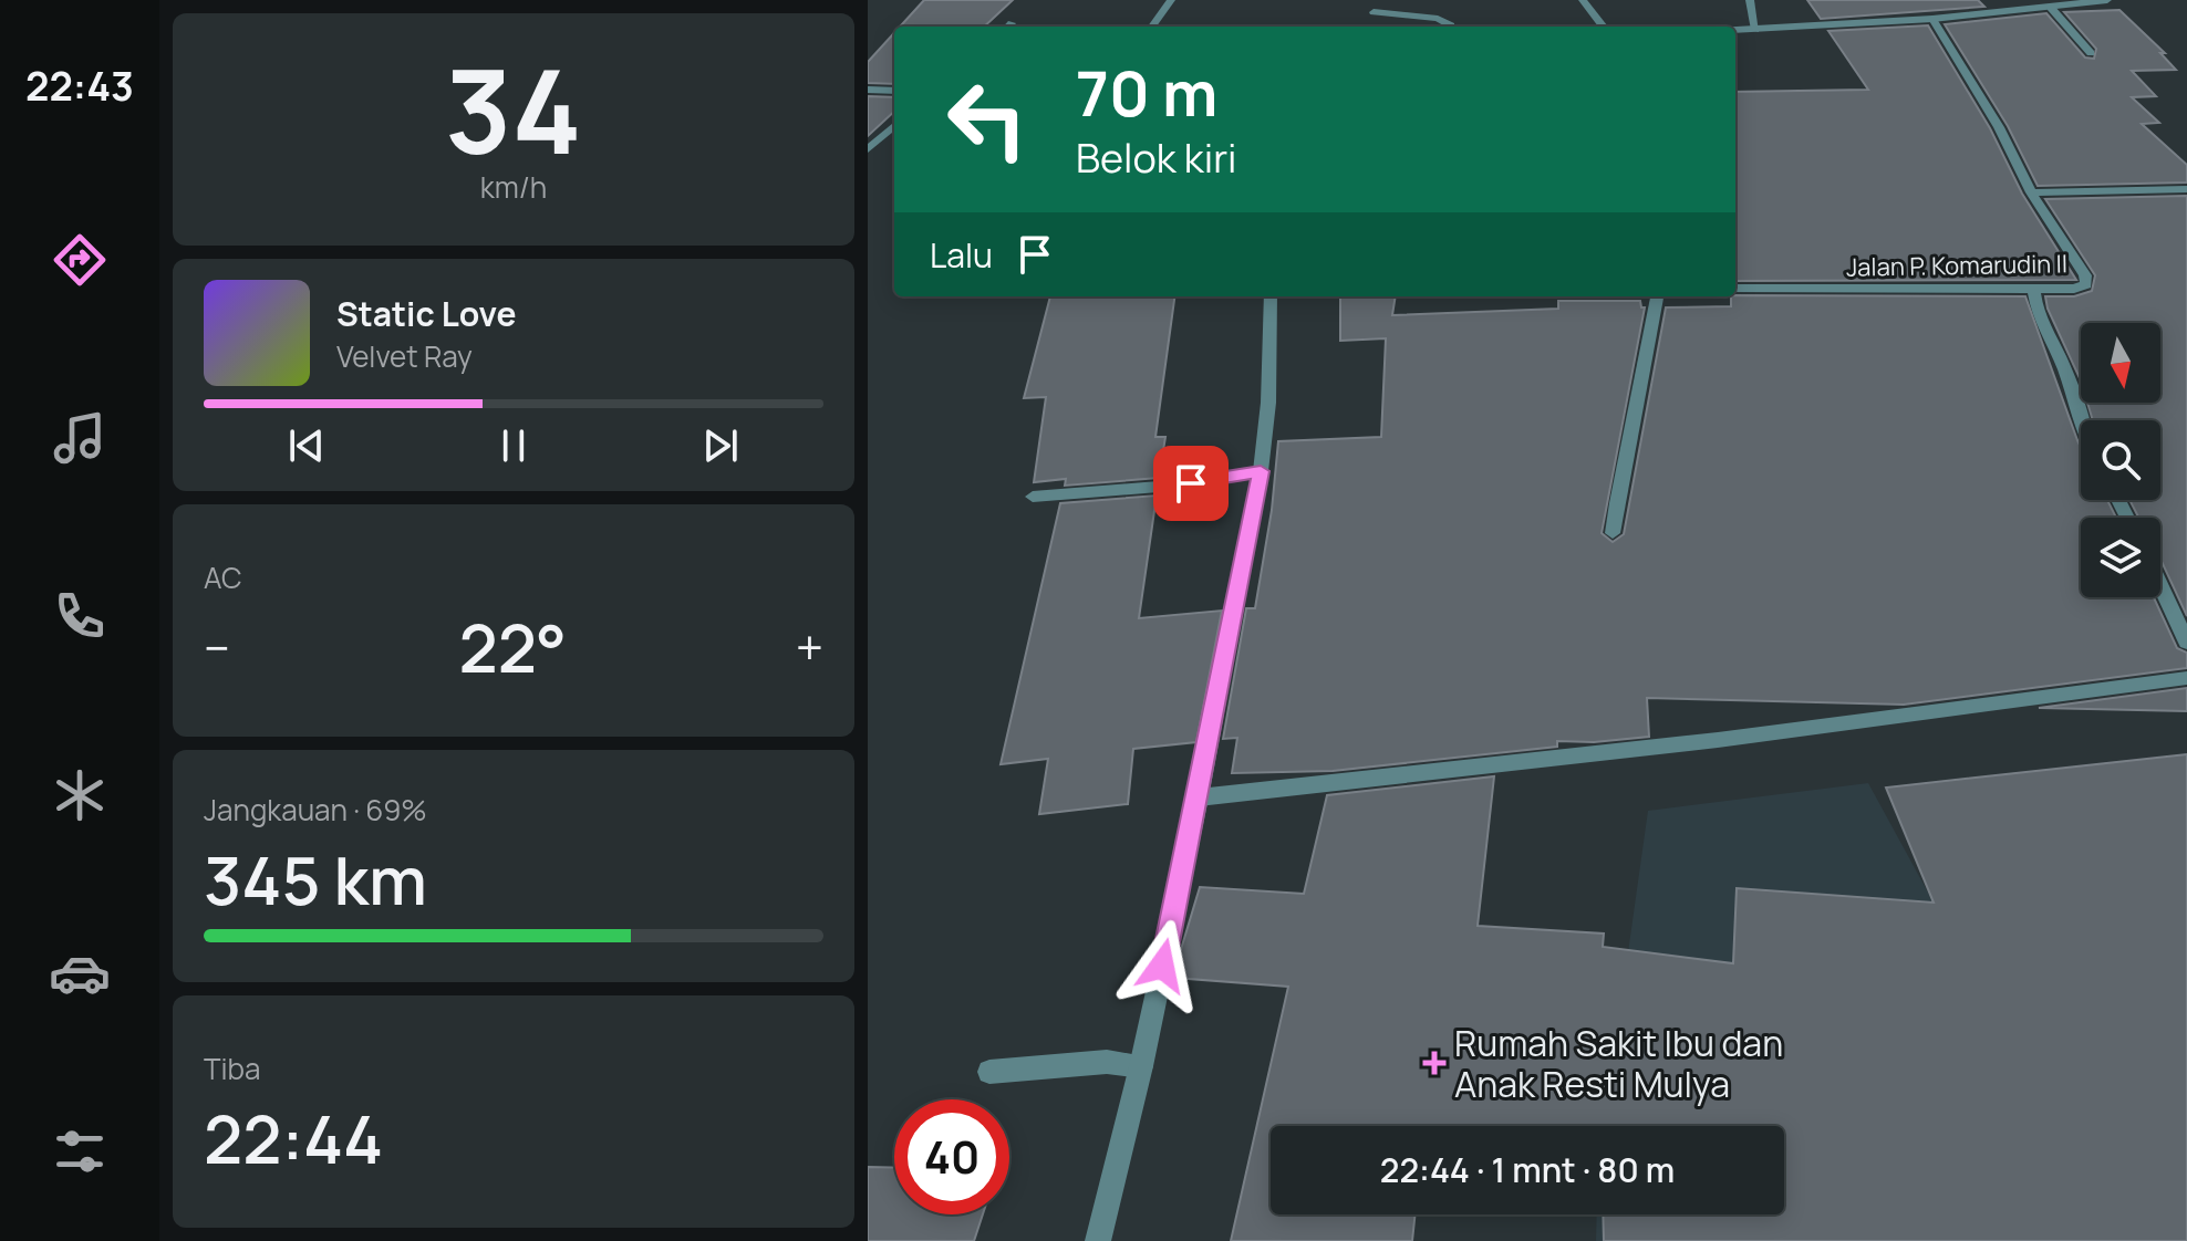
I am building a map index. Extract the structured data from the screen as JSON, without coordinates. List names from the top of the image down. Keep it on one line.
{"streets":{"street":["Jalan P. Komarudin II"]},"places":{"health":["Rumah Sakit Ibu dan Anak Resti Mulya"]},"north":"bottom","page":{"tabs":"22:43","tile":[["34","km/h"],"AC",["Jangkauan · 69%","345 km"],["Tiba","22:44"]],"turn":["70 m","Belok kiri"],"then":"Lalu","song":["Static Love","Velvet Ray"],"heat":["−","22°","+"],"limit":"40","trip":"22:44 · 1 mnt · 80 m"}}
